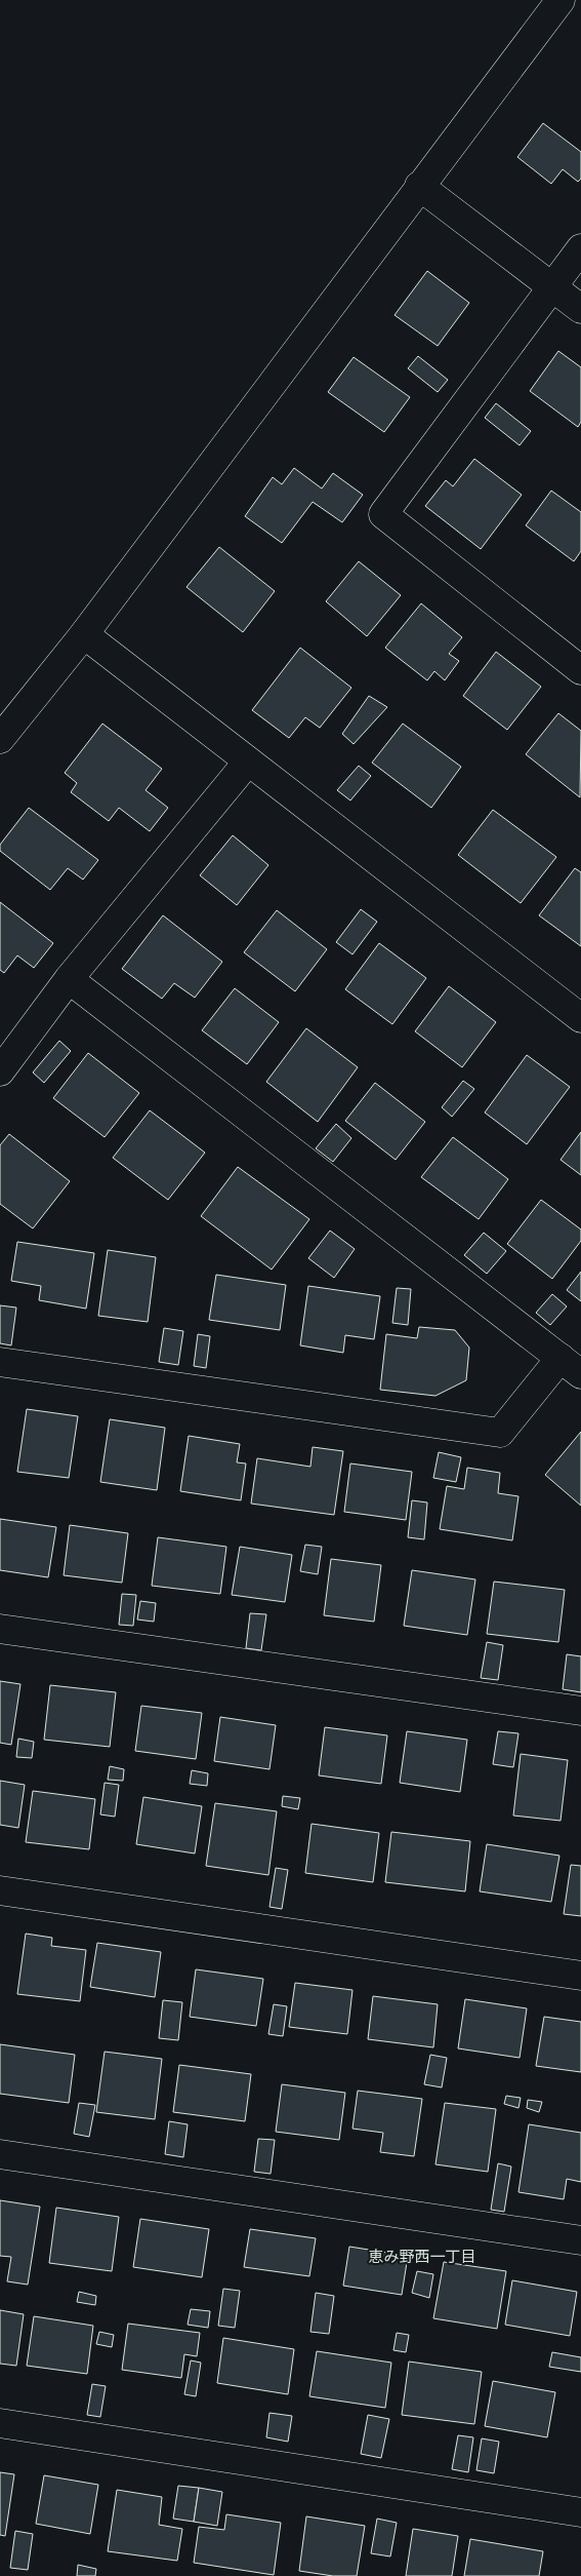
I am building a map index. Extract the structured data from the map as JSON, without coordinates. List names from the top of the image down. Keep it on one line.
{"districts":["恵み野西一丁目"]}
